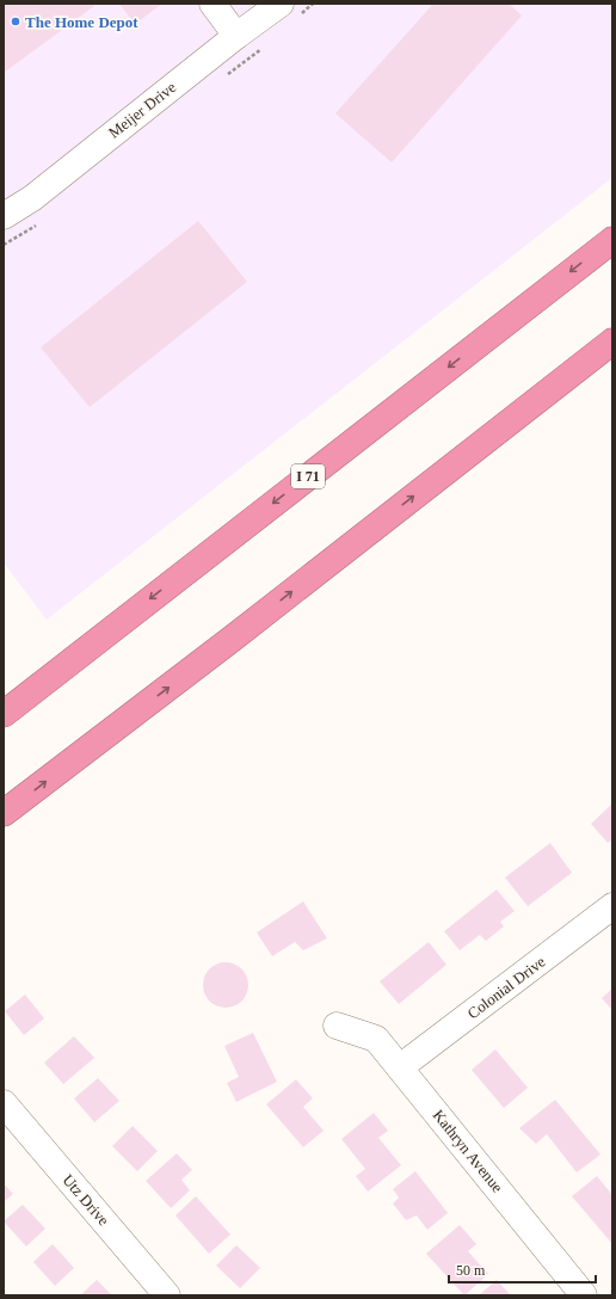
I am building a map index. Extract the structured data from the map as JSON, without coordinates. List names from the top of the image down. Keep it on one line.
{"streets":{"highway":["I 71"],"street":["Meijer Drive","Colonial Drive","Kathryn Avenue","Utz Drive"]},"crossings":[["Colonial Drive","Kathryn Avenue"]],"places":["The Home Depot"],"scale_bar":"50 m"}
